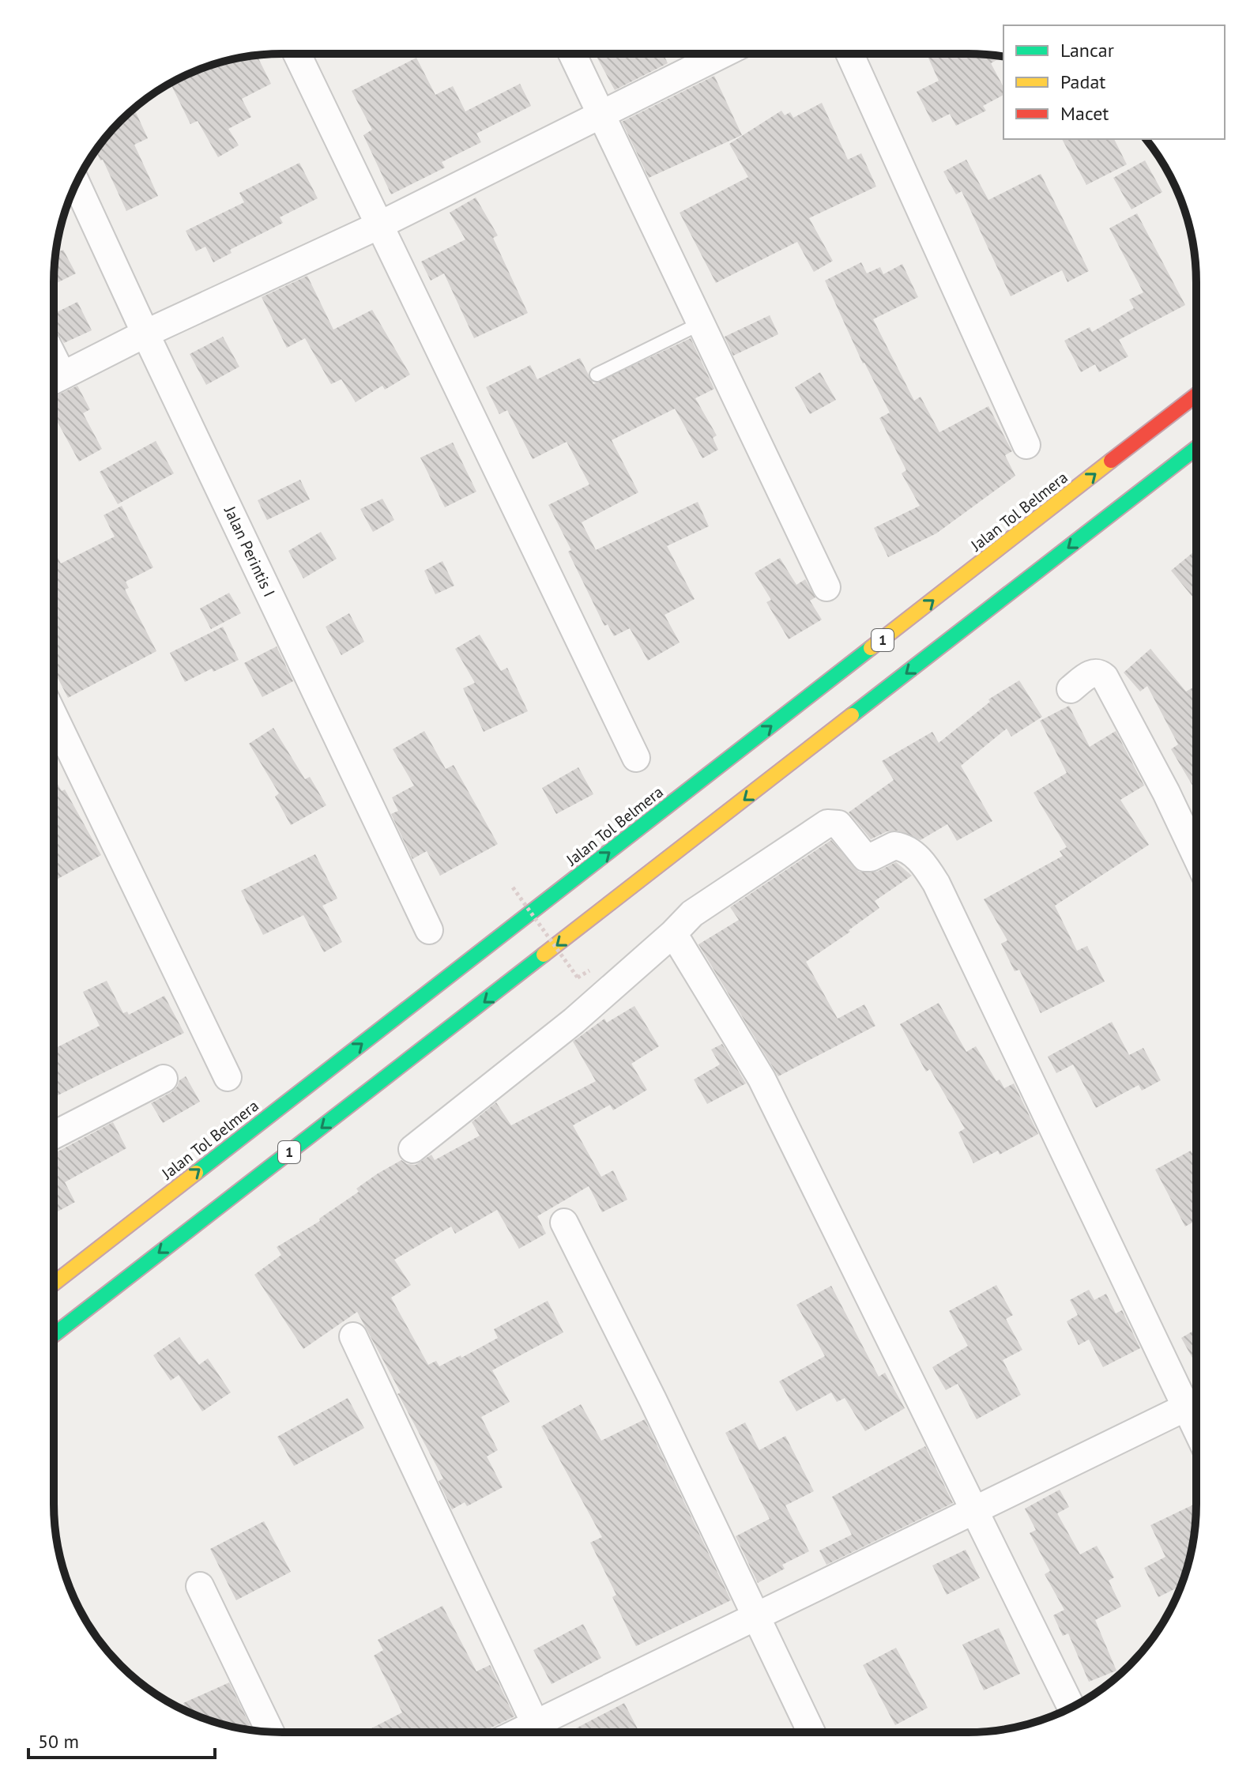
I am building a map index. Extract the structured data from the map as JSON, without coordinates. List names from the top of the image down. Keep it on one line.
{"streets":{"highway":["Jalan Tol Belmera","1"],"street":["Jalan Perintis I"]},"legend":["Lancar","Padat","Macet"],"scale_bar":"50 m"}
